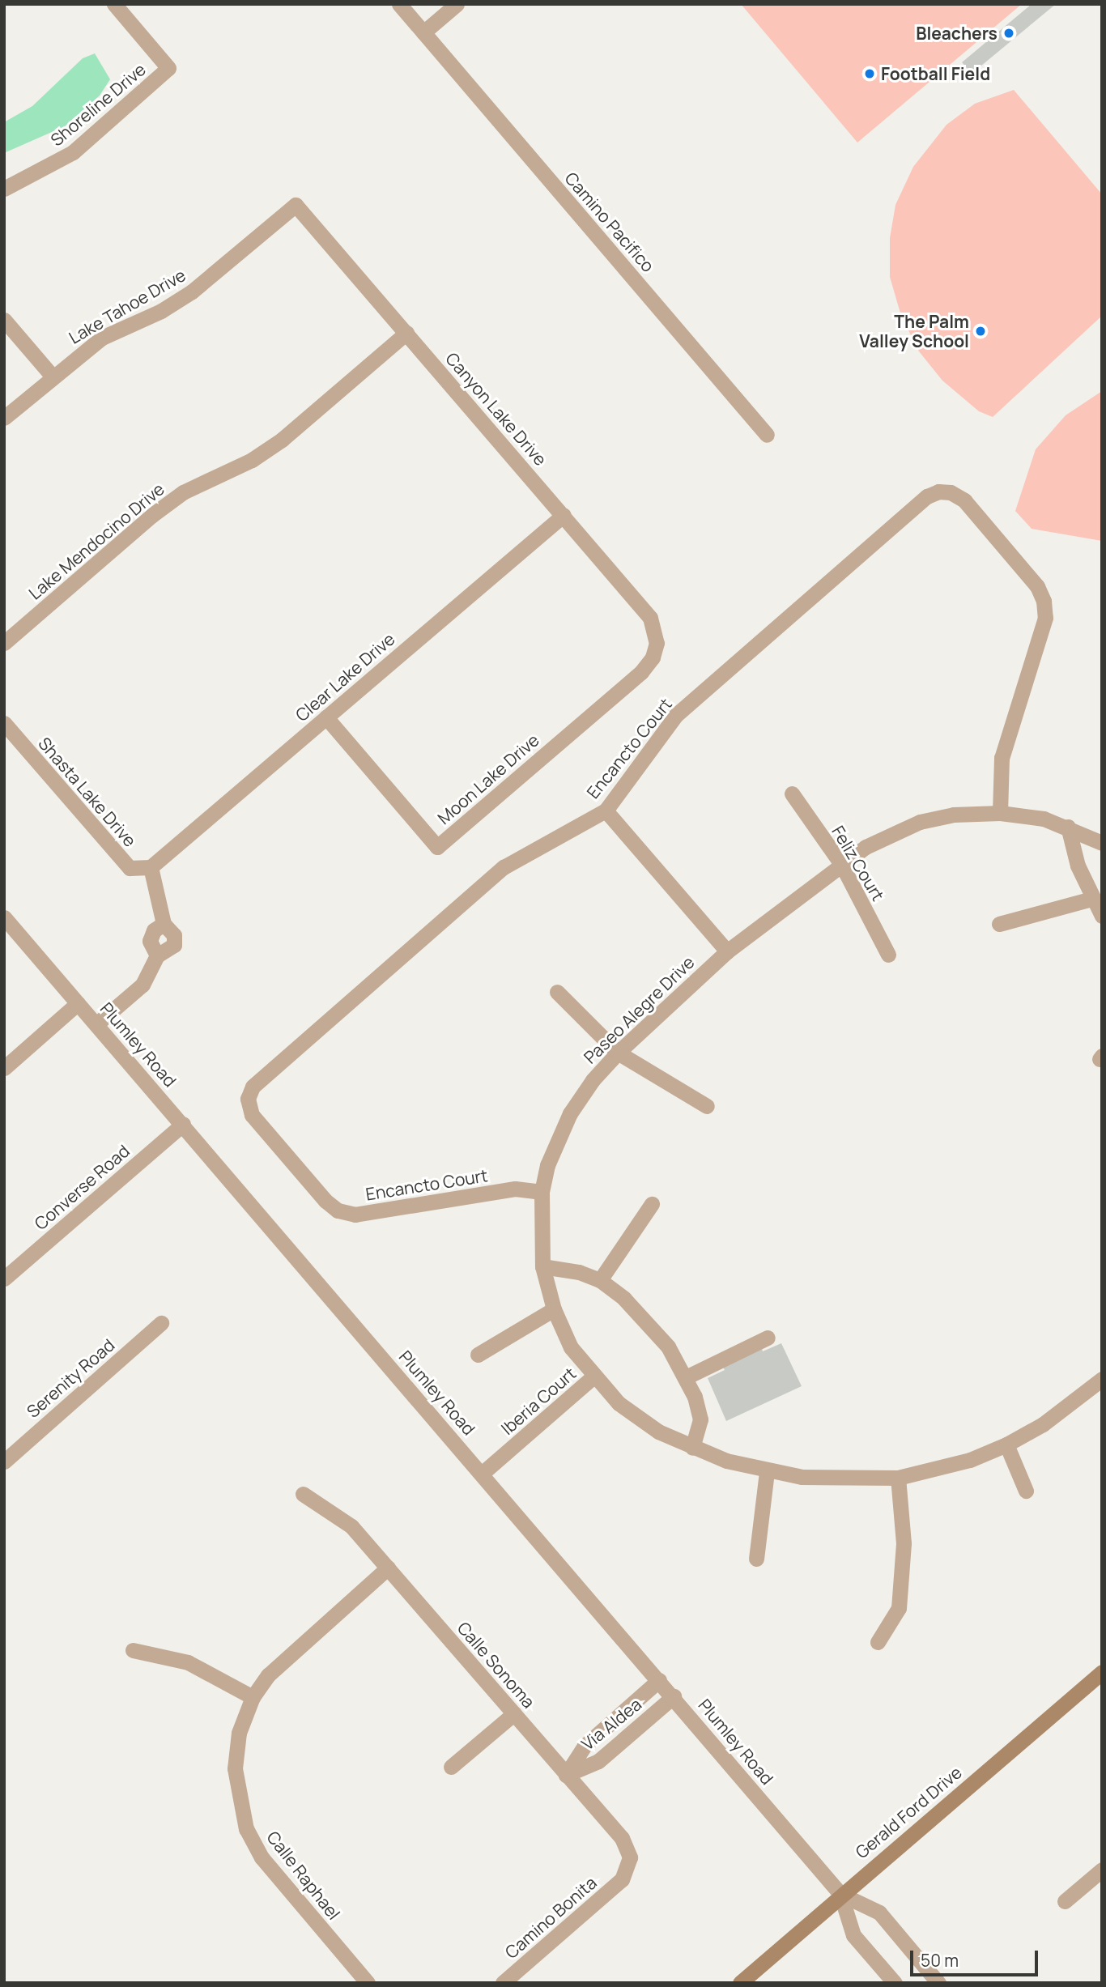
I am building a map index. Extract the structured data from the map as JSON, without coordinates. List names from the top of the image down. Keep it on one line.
{"streets":{"main road":["Gerald Ford Drive"],"street":["Shoreline Drive","Camino Pacifico","Lake Tahoe Drive","Canyon Lake Drive","Lake Mendocino Drive","Clear Lake Drive","Encancto Court","Moon Lake Drive","Shasta Lake Drive","Feliz Court","Paseo Alegre Drive","Plumley Road","Converse Road","Serenity Road","Iberia Court","Calle Sonoma","Via Aldea","Calle Raphael","Camino Bonita"]},"crossings":[["Lake Tahoe Drive","Canyon Lake Drive"],["Canyon Lake Drive","Lake Mendocino Drive"],["Canyon Lake Drive","Clear Lake Drive"],["Canyon Lake Drive","Moon Lake Drive"],["Clear Lake Drive","Moon Lake Drive"],["Clear Lake Drive","Shasta Lake Drive"],["Encancto Court","Paseo Alegre Drive"],["Feliz Court","Paseo Alegre Drive"],["Paseo Alegre Drive","Iberia Court"],["Plumley Road","Converse Road"],["Plumley Road","Iberia Court"],["Plumley Road","Via Aldea"],["Plumley Road","Gerald Ford Drive"],["Calle Sonoma","Via Aldea"],["Calle Sonoma","Calle Raphael"],["Calle Sonoma","Camino Bonita"]],"places":["Bleachers","Football Field","The Palm Valley School"],"scale_bar":"50 m"}
